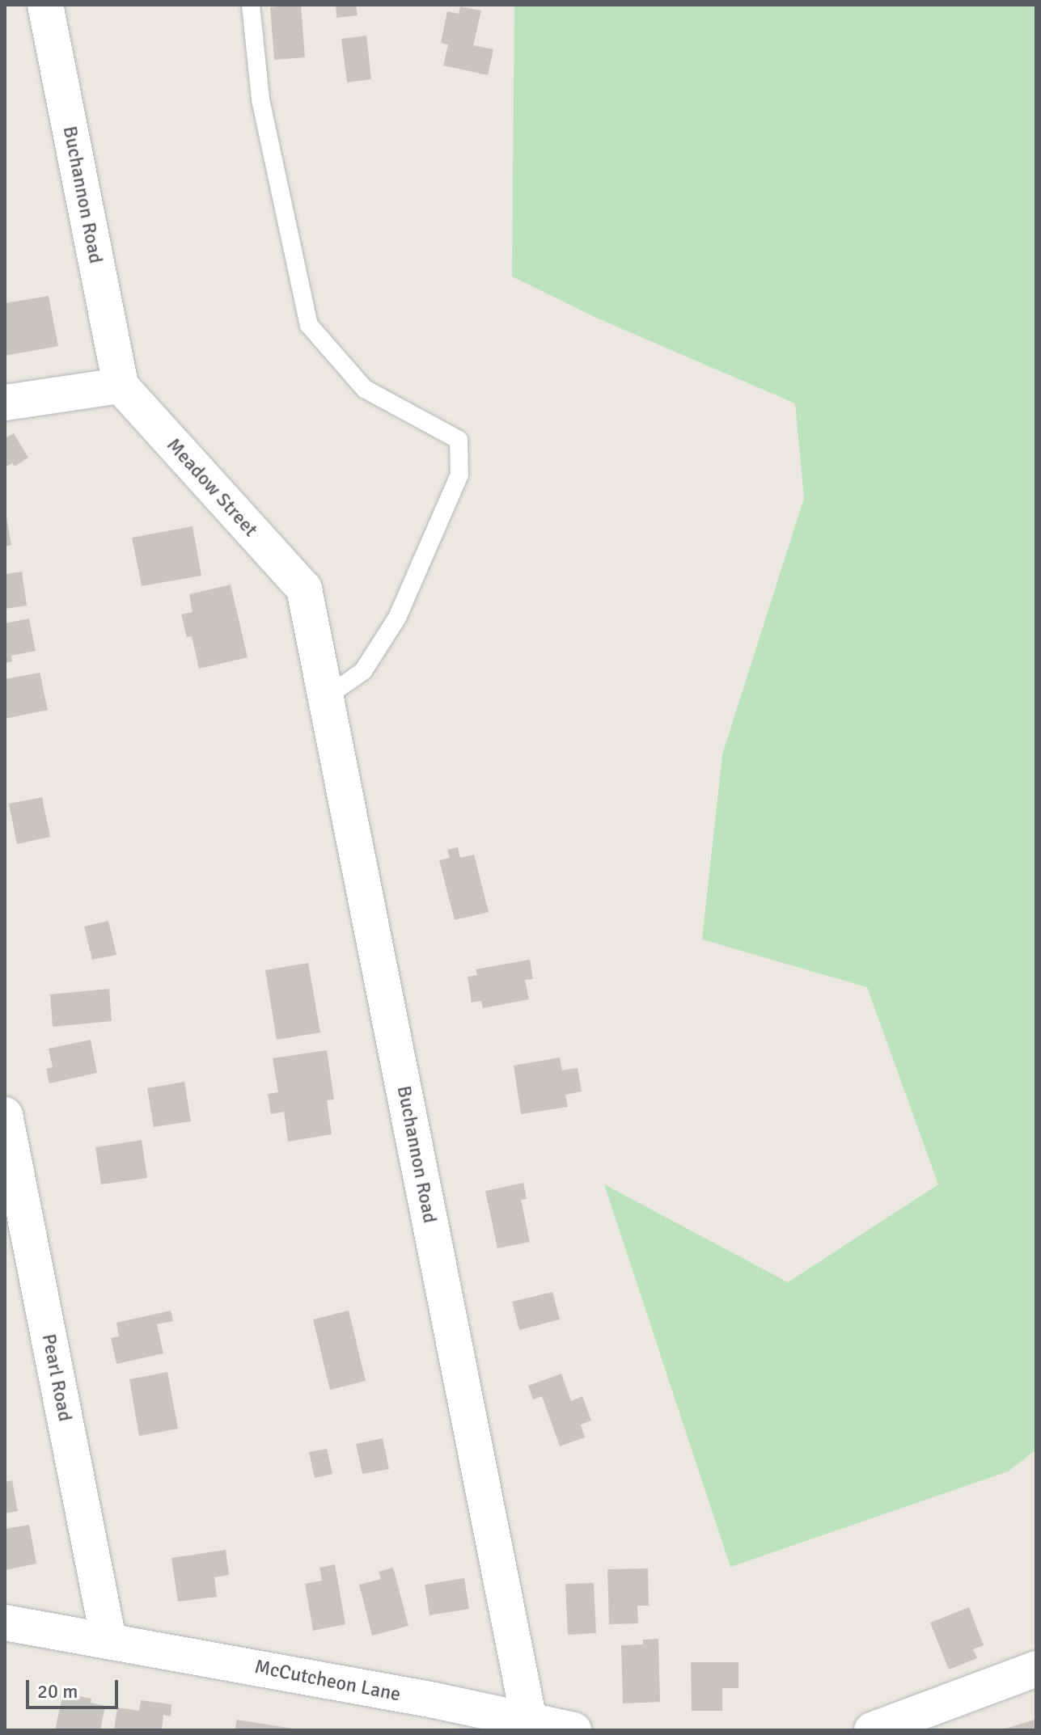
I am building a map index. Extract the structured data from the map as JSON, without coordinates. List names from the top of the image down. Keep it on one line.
{"streets":{"street":["Buchannon Road","Meadow Street","Pearl Road","McCutcheon Lane"]},"crossings":[["Buchannon Road","Meadow Street"],["Buchannon Road","McCutcheon Lane"],["Pearl Road","McCutcheon Lane"]],"scale_bar":"20 m"}
